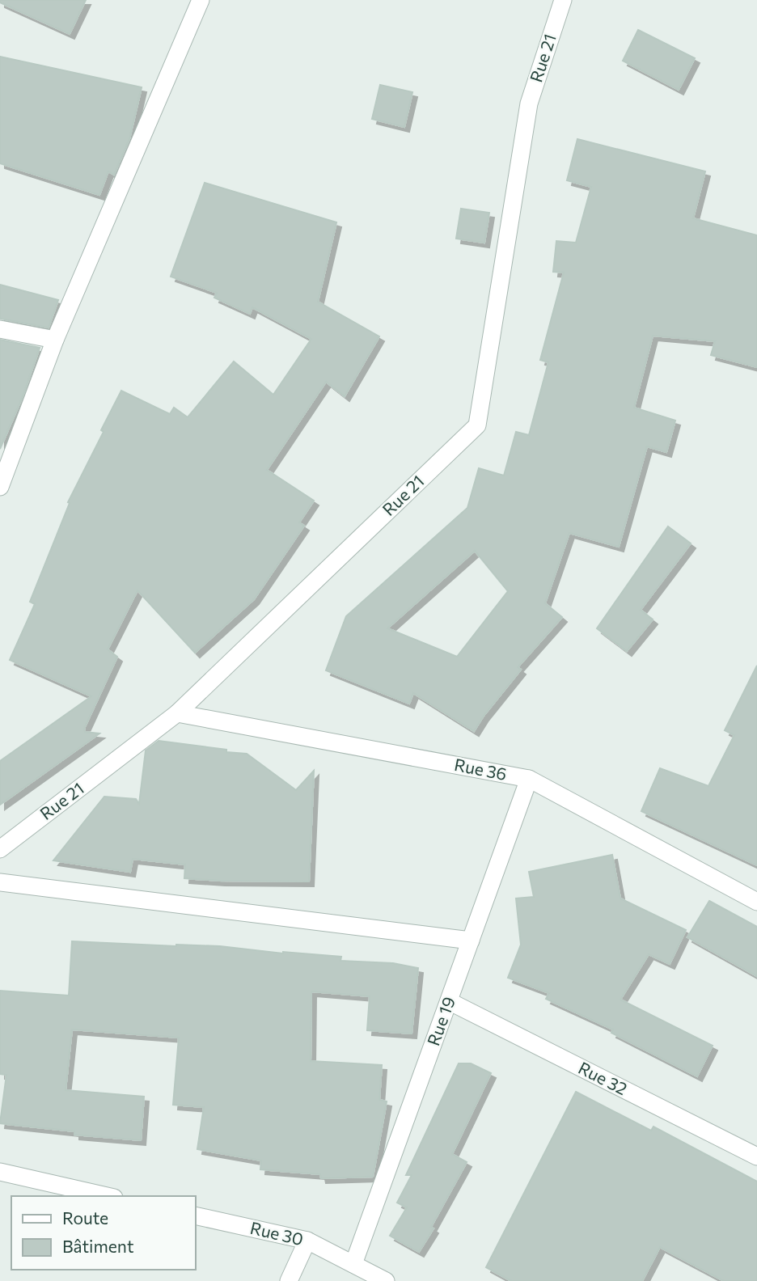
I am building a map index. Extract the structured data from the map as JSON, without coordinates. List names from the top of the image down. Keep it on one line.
{"streets":{"street":["Rue 21","Rue 36","Rue 19","Rue 32","Rue 30"]},"crossings":[["Rue 21","Rue 36"],["Rue 36","Rue 19"],["Rue 19","Rue 32"],["Rue 19","Rue 30"]],"legend":["Route","Bâtiment"]}
